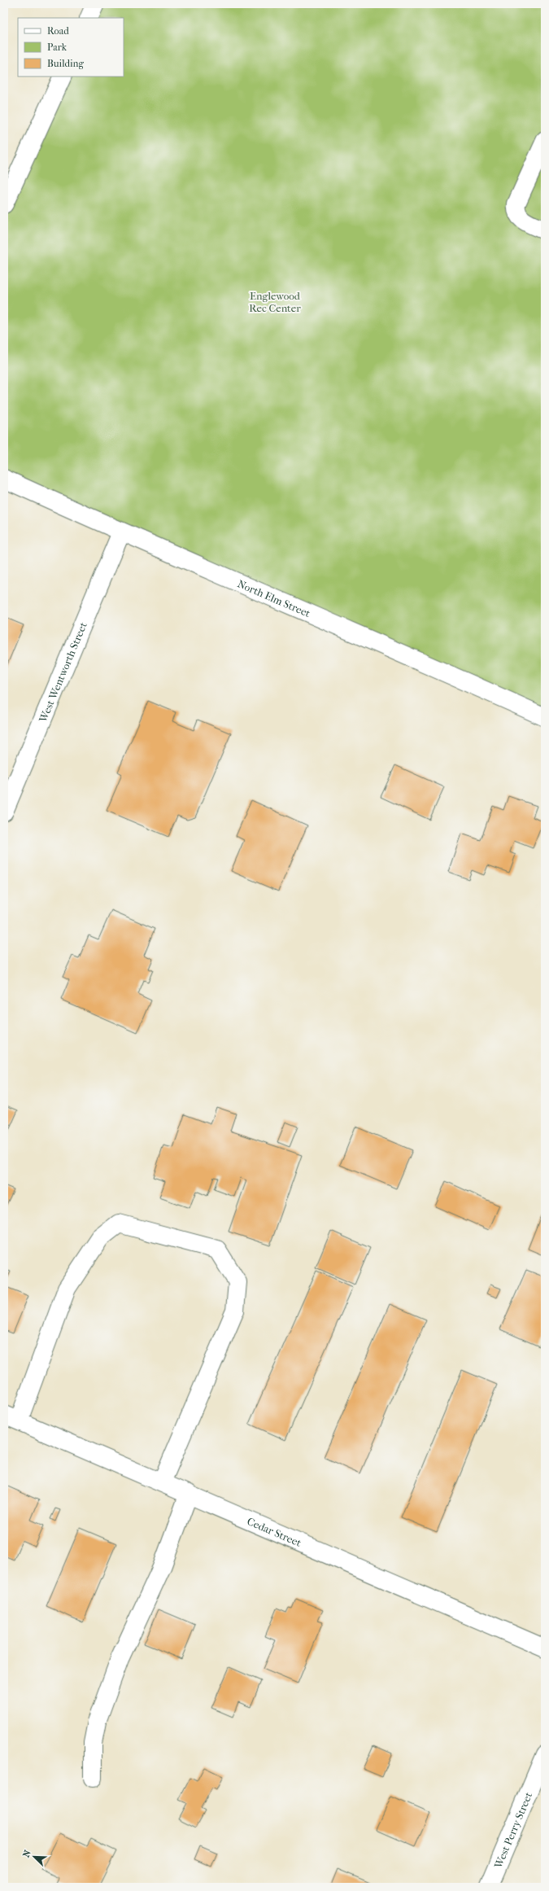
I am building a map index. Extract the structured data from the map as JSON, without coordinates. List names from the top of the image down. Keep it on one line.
{"streets":{"street":["North Elm Street","West Wentworth Street","Cedar Street","West Perry Street"]},"crossings":[["North Elm Street","West Wentworth Street"]],"parks":["Englewood Rec Center"],"legend":["Road","Park","Building"],"north":"top left"}
